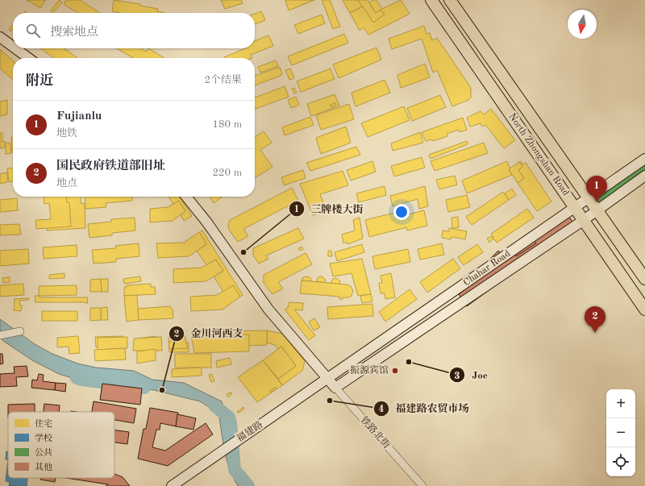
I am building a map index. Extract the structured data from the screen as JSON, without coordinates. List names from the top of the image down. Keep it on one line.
{"streets":{"main road":["North Zhongshan Road","Chahar Road","福建路","铁路北街"]},"crossings":[["North Zhongshan Road","Chahar Road"],["Chahar Road","福建路"],["Chahar Road","铁路北街"],["福建路","铁路北街"]],"places":["三牌楼大街","Joe","振源宾馆","金川河西支","福建路农贸市场"],"legend":["住宅","学校","公共","其他"],"north":"bottom","page":{"search":"搜索地点","heading":["附近","2个结果"],"list":[{"mark":"1","name":"Fujianlu","note":"地铁","value":"180 m"},{"mark":"2","name":"国民政府铁道部旧址","note":"地点","value":"220 m"}],"pins":["1","2"],"map_buttons":["+","−"]}}
